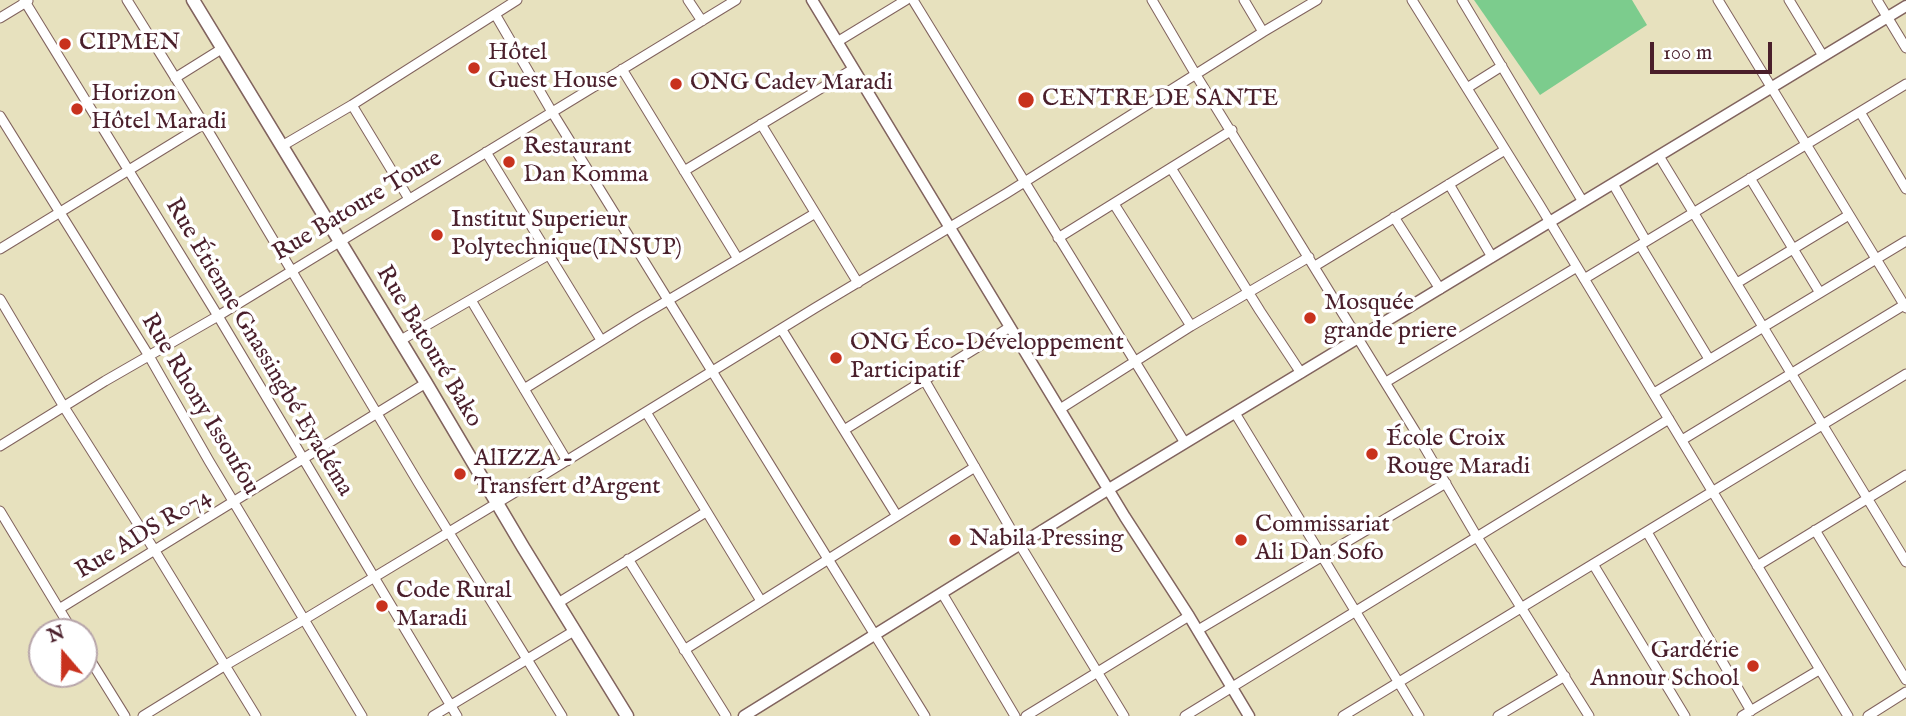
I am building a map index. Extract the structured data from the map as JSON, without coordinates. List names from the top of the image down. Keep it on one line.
{"streets":{"main road":["Rue Batouré Bako"],"street":["Rue Batoure Toure","Rue Étienne Gnassingbé Eyadéma","Rue Rhony Issoufou","Rue ADS R074"]},"crossings":[["Rue Batoure Toure","Rue Batouré Bako"],["Rue Batoure Toure","Rue Étienne Gnassingbé Eyadéma"],["Rue Batoure Toure","Rue Rhony Issoufou"],["Rue Batouré Bako","Rue ADS R074"],["Rue Étienne Gnassingbé Eyadéma","Rue ADS R074"],["Rue Rhony Issoufou","Rue ADS R074"]],"places":["CIPMEN","Hôtel Guest House","ONG Cadev Maradi","CENTRE DE SANTE","Horizon Hôtel Maradi","Restaurant Dan Komma","Institut Superieur Polytechnique(INSUP)","Mosquée grande priere","ONG Éco-Développement Participatif","École Croix Rouge Maradi","AlIZZA - Transfert d'Argent","Nabila Pressing","Commissariat Ali Dan Sofo","Code Rural Maradi","Gardérie Annour School"],"scale_bar":"100 m","north":"top"}
